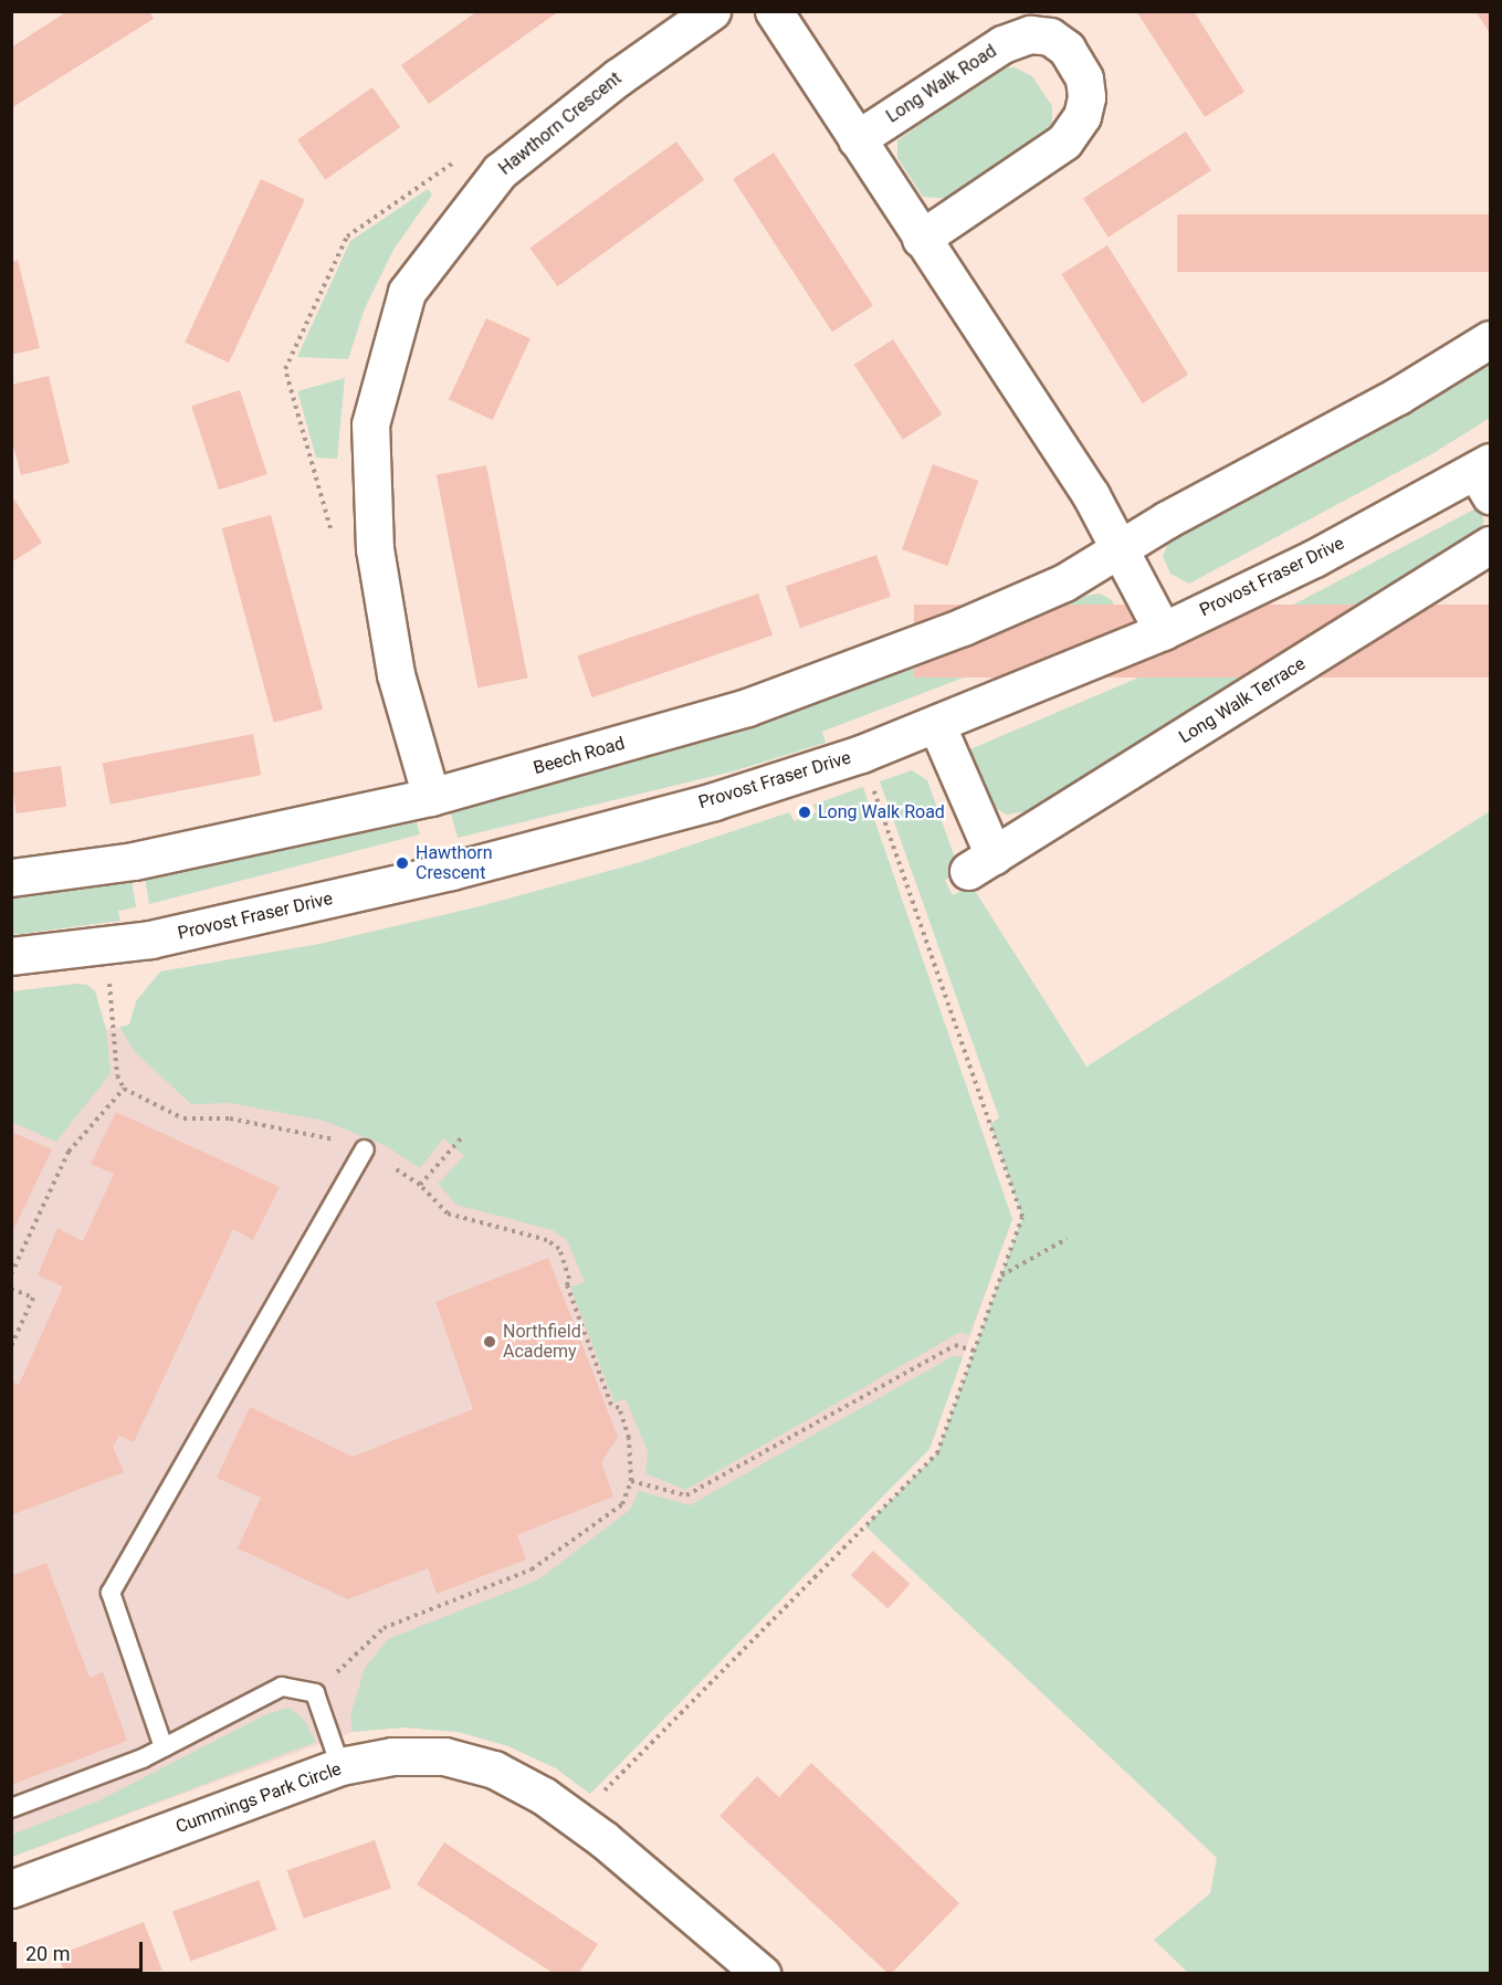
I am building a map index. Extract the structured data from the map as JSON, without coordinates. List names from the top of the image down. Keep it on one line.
{"streets":{"street":["Long Walk Road","Hawthorn Crescent","Provost Fraser Drive","Long Walk Terrace","Beech Road","Cummings Park Circle"]},"crossings":[["Hawthorn Crescent","Beech Road"],["Provost Fraser Drive","Long Walk Terrace"]],"places":["Long Walk Road","Hawthorn Crescent","Northfield Academy"],"scale_bar":"20 m"}
